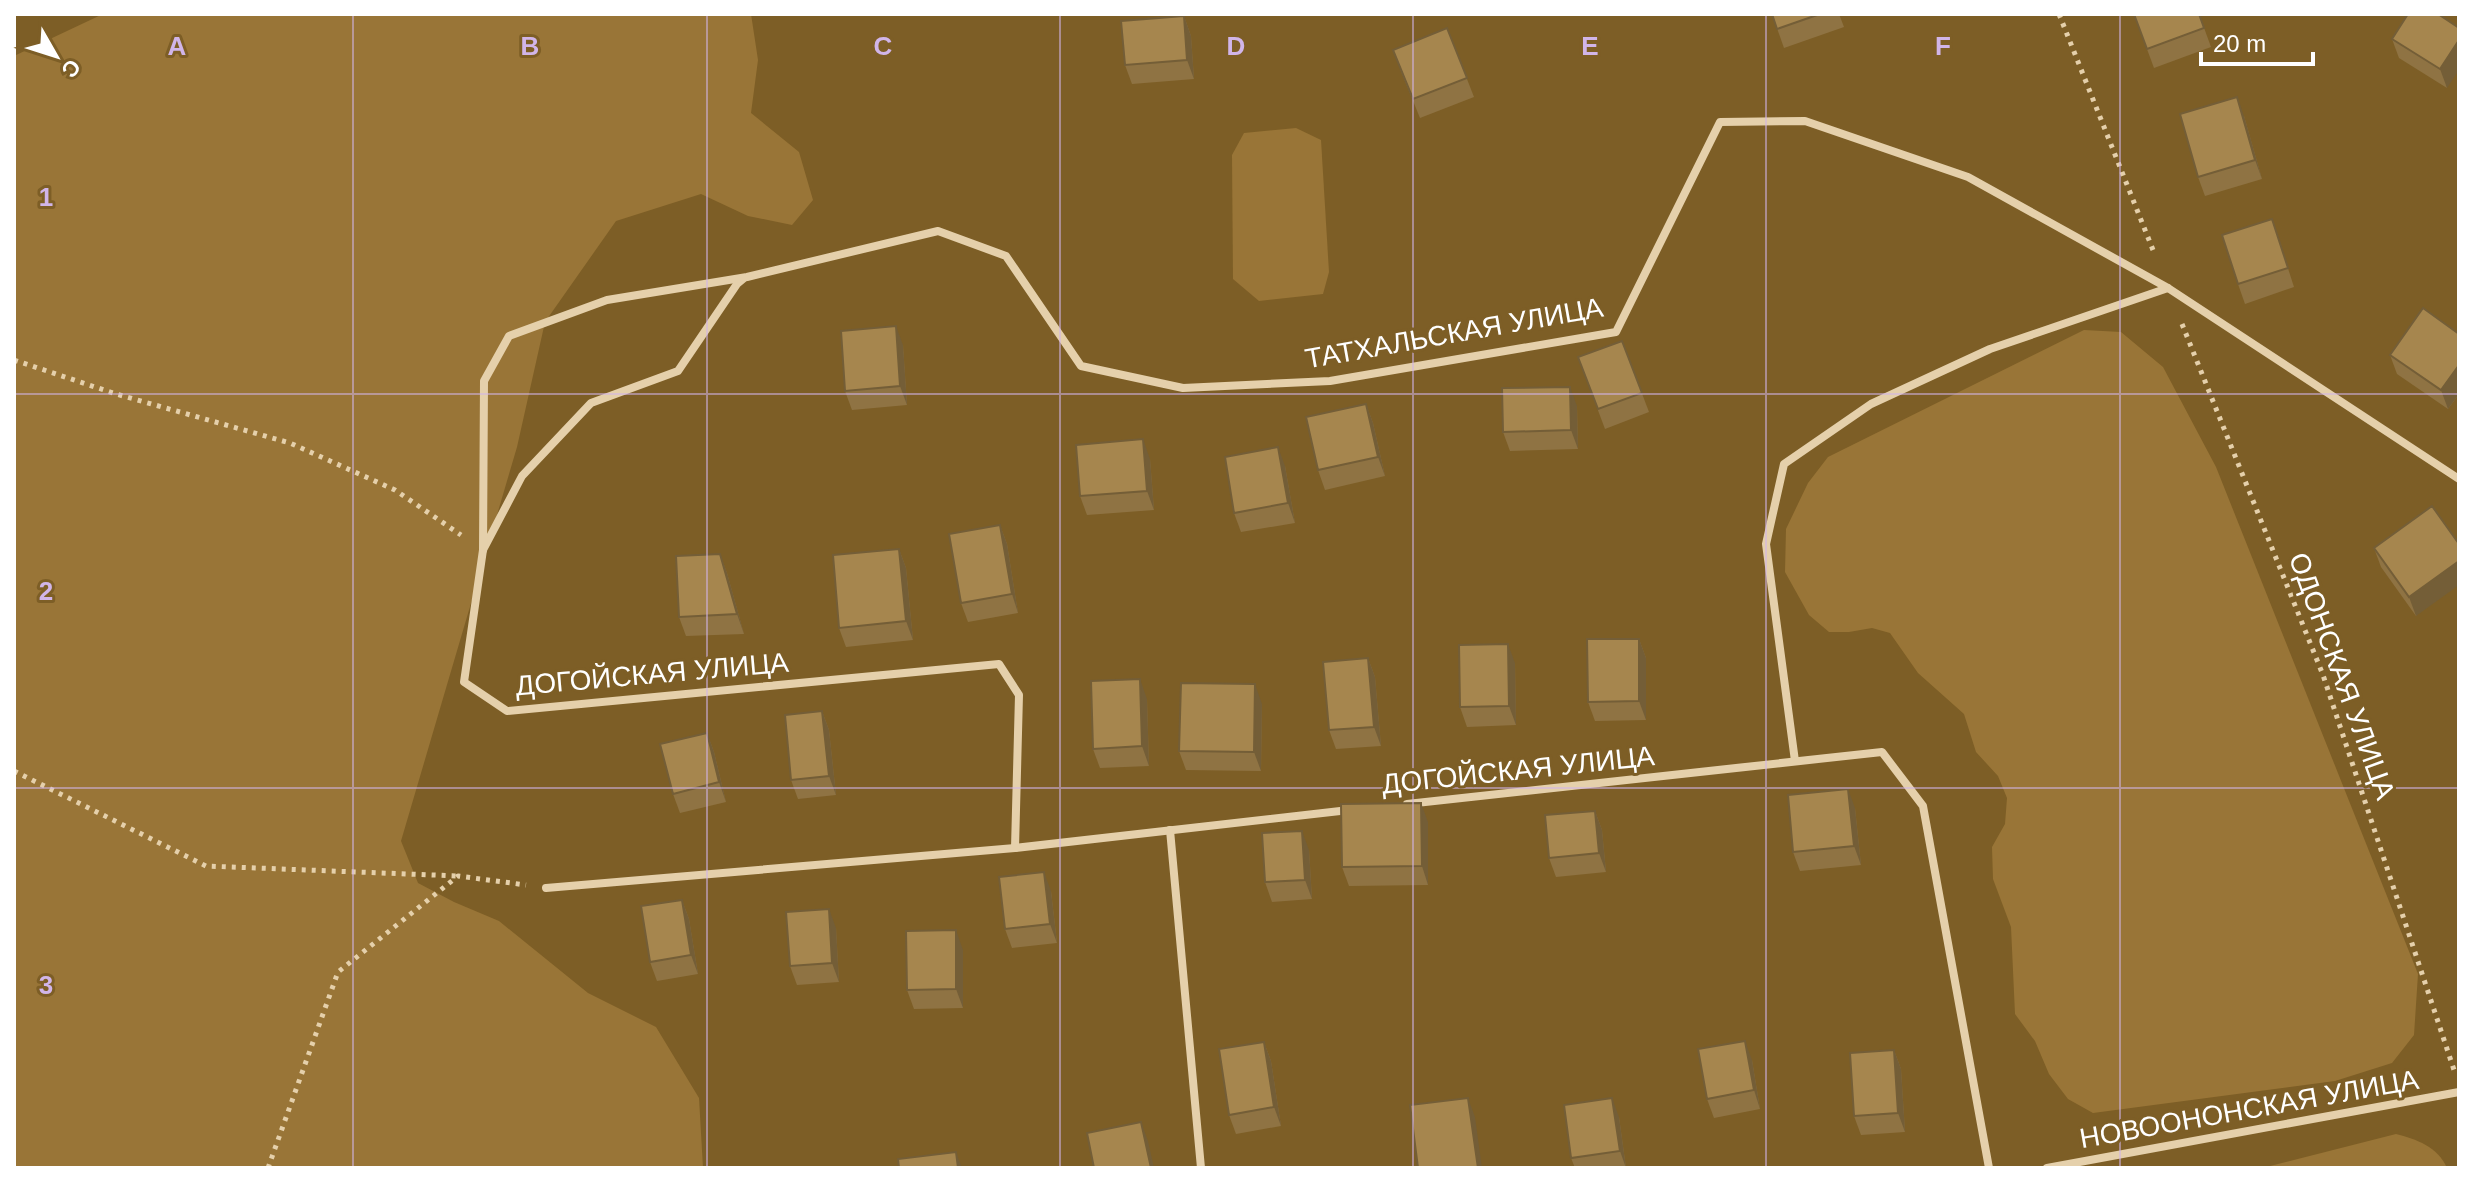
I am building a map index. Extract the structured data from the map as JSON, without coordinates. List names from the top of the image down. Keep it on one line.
{"streets":{"street":["ТАТХАЛЬСКАЯ УЛИЦА","ДОГОЙСКАЯ УЛИЦА","НОВООНОНСКАЯ УЛИЦА"],"path":["ОДОНСКАЯ УЛИЦА"]},"crossings":[["ТАТХАЛЬСКАЯ УЛИЦА","ДОГОЙСКАЯ УЛИЦА"],["ТАТХАЛЬСКАЯ УЛИЦА","ОДОНСКАЯ УЛИЦА"]],"scale_bar":"20 m","north":"bottom right","grid":{"columns":["A","B","C","D","E","F"],"rows":["1","2","3"]}}
